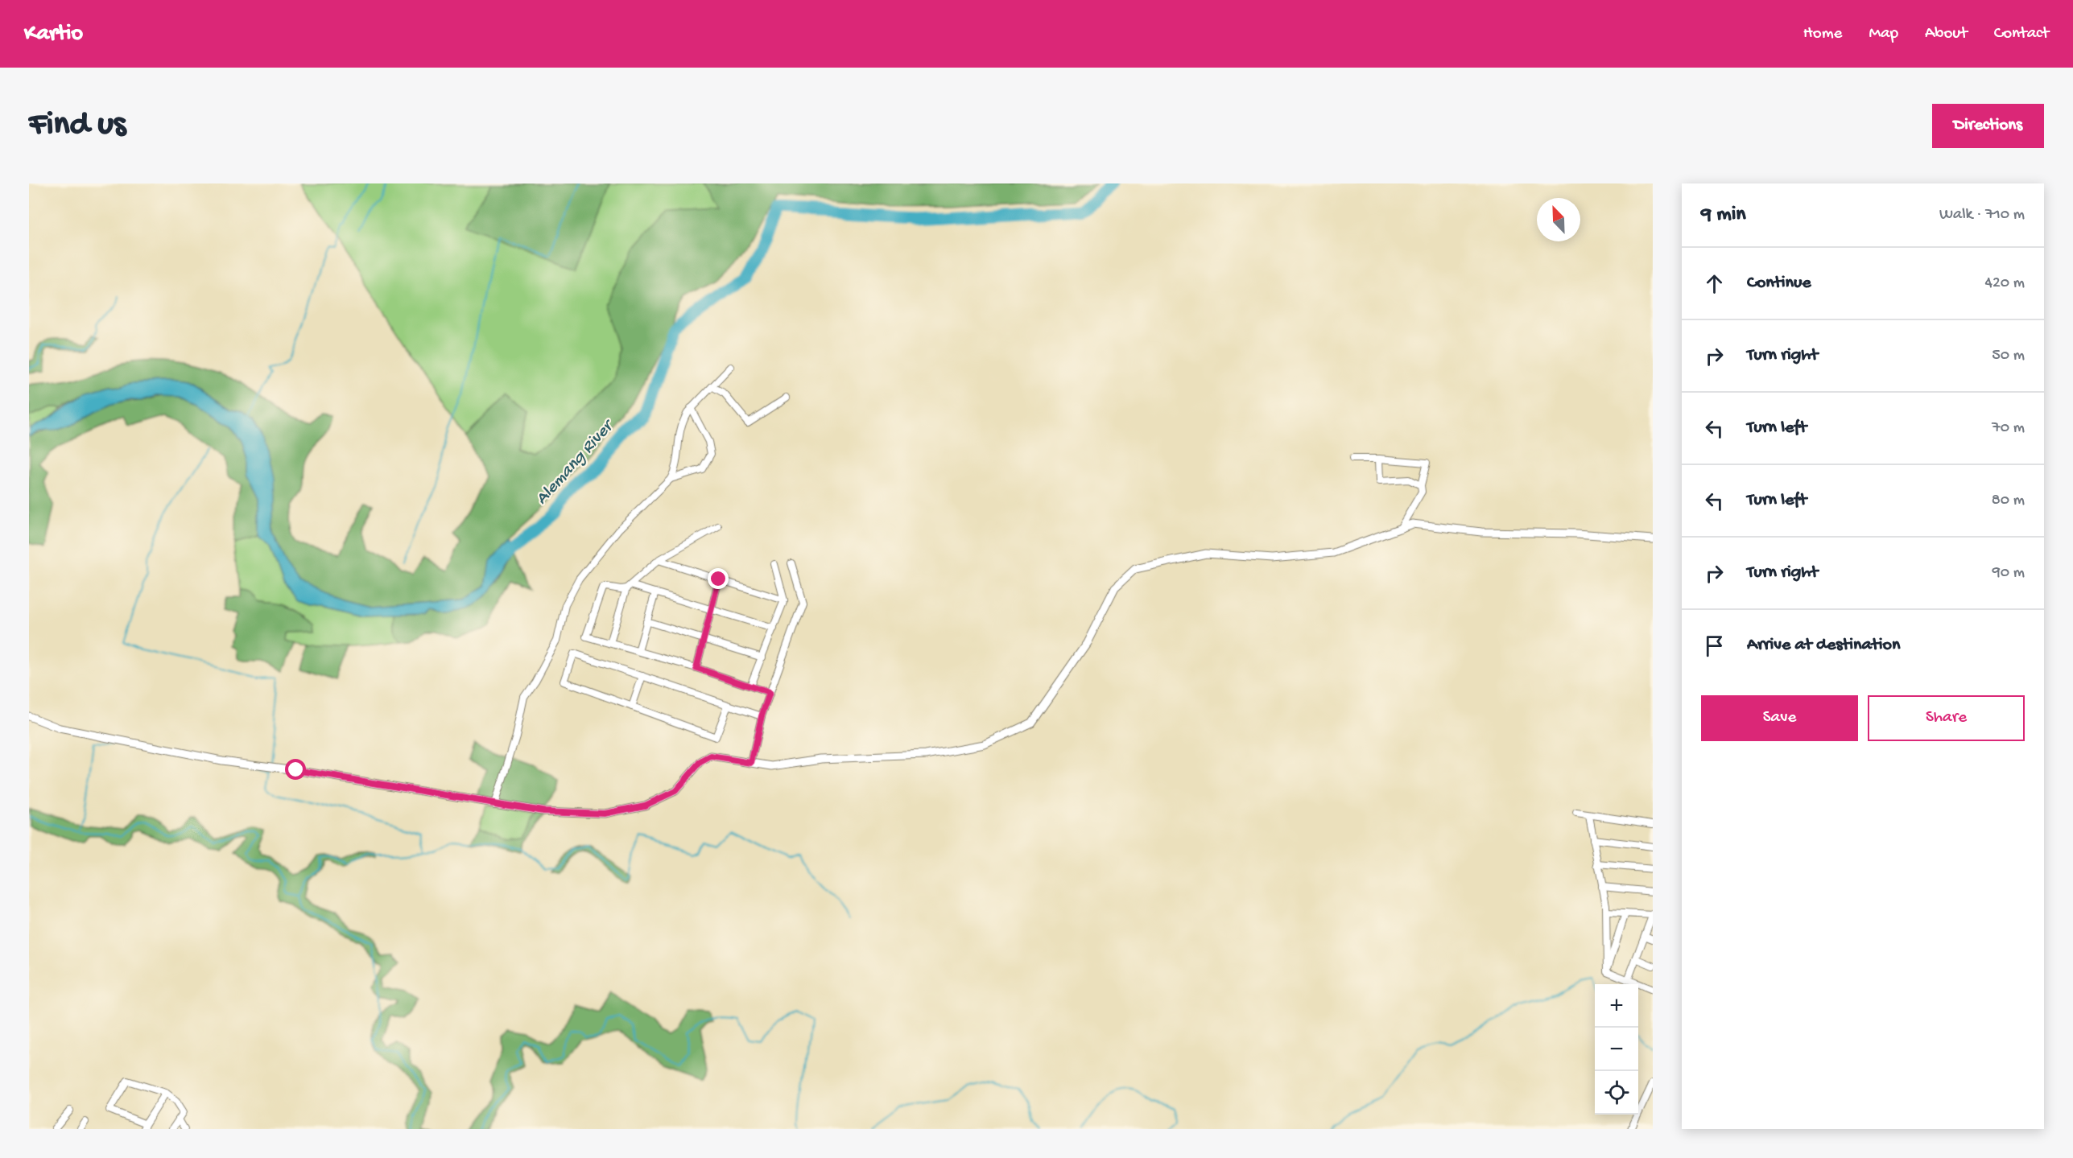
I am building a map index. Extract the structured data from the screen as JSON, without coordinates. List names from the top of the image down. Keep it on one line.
{"water":["Alemang River"],"north":"top left","page":{"header":"Kartio","nav":["Home","Map","About","Contact"],"buttons":["Directions",["Save","Share"]],"title":"Find us","heading":["9 min","Walk · 710 m"],"list":[["Continue","420 m"],["Turn right","50 m"],["Turn left","70 m"],["Turn left","80 m"],["Turn right","90 m"],"Arrive at destination"],"map_buttons":["+","−"]}}
